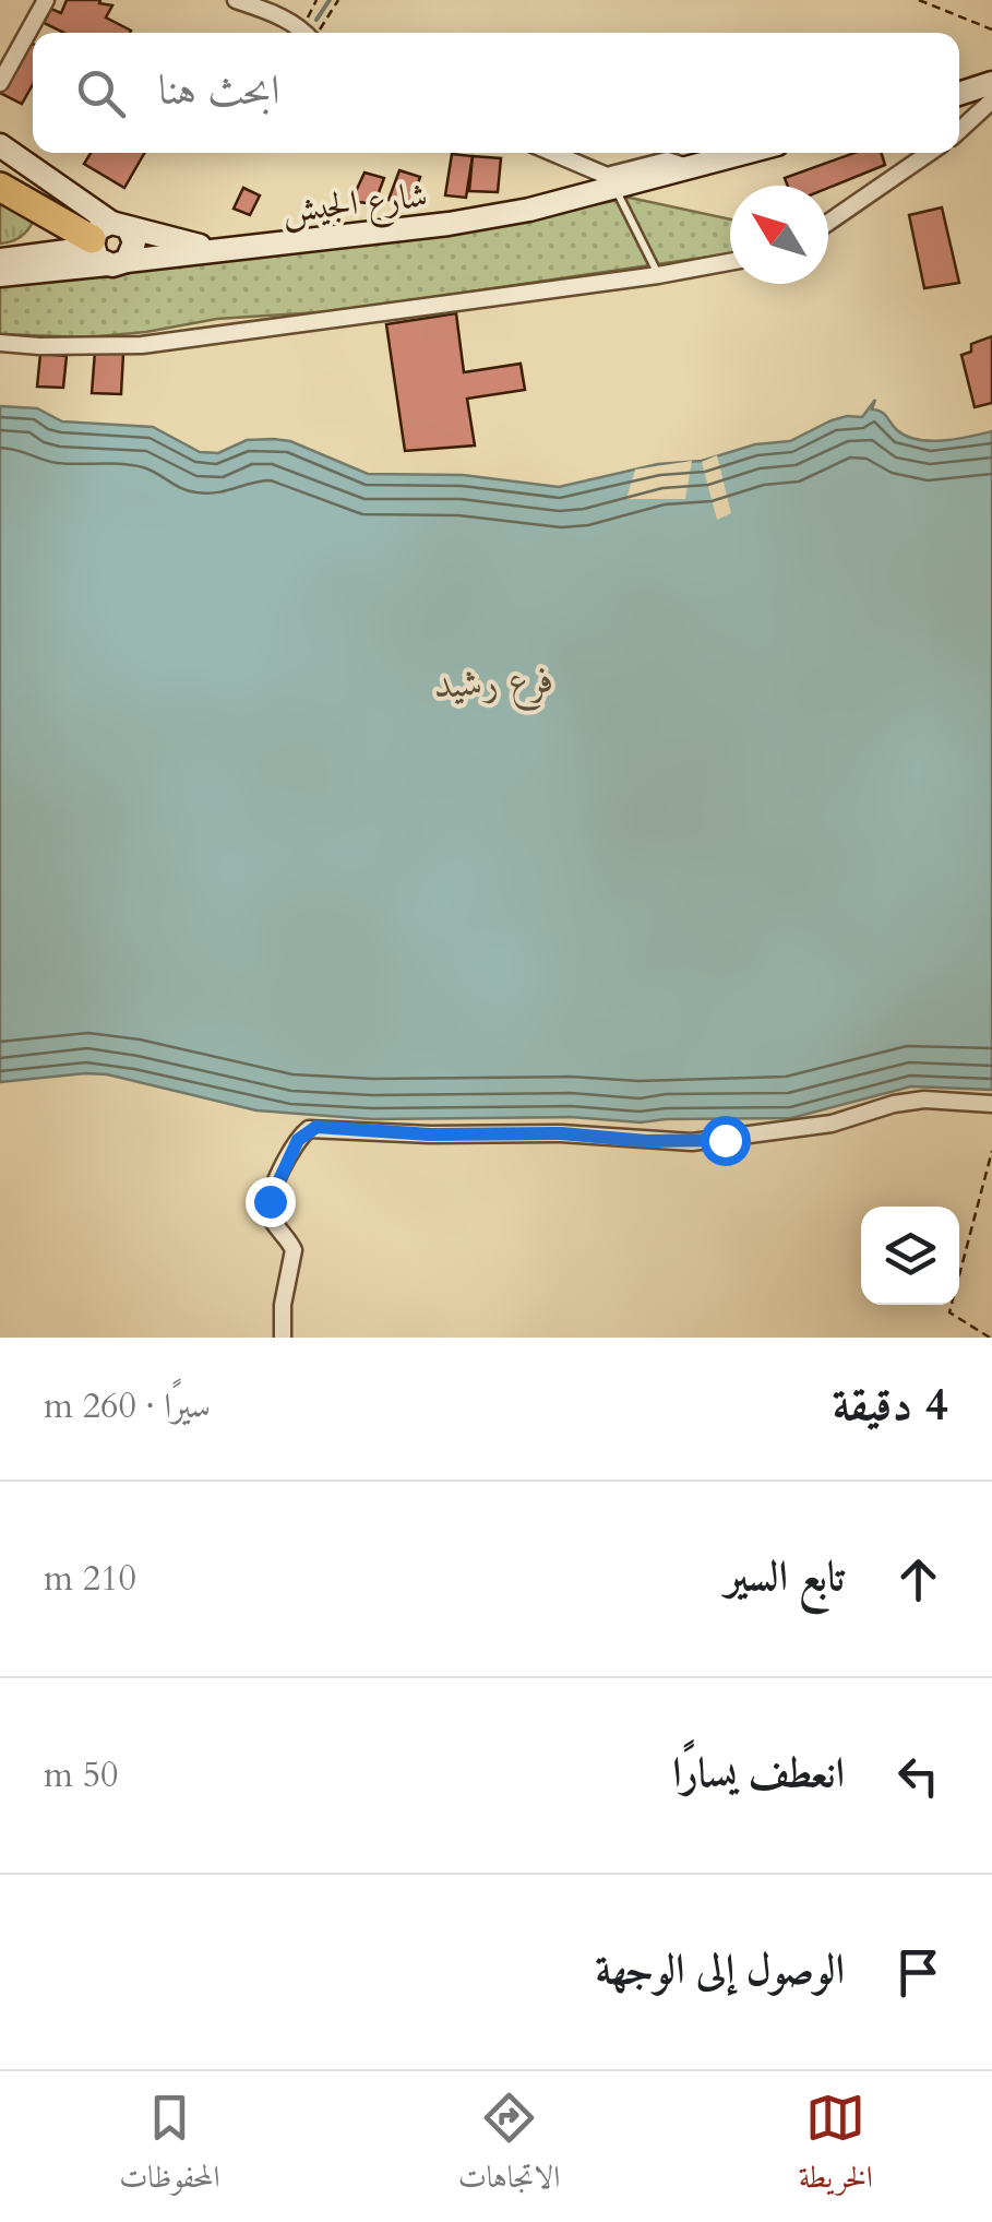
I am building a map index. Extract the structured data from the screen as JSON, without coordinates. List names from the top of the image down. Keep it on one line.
{"streets":{"main road":["شارع الجيش"]},"water":["فرع رشيد"],"north":"top left","page":{"search":"ابحث هنا","heading":["4 دقيقة","سيرًا · 260 m"],"list":[["تابع السير","210 m"],["انعطف يسارًا","50 m"],"الوصول إلى الوجهة"],"nav":["الخريطة","الاتجاهات","المحفوظات"]}}
